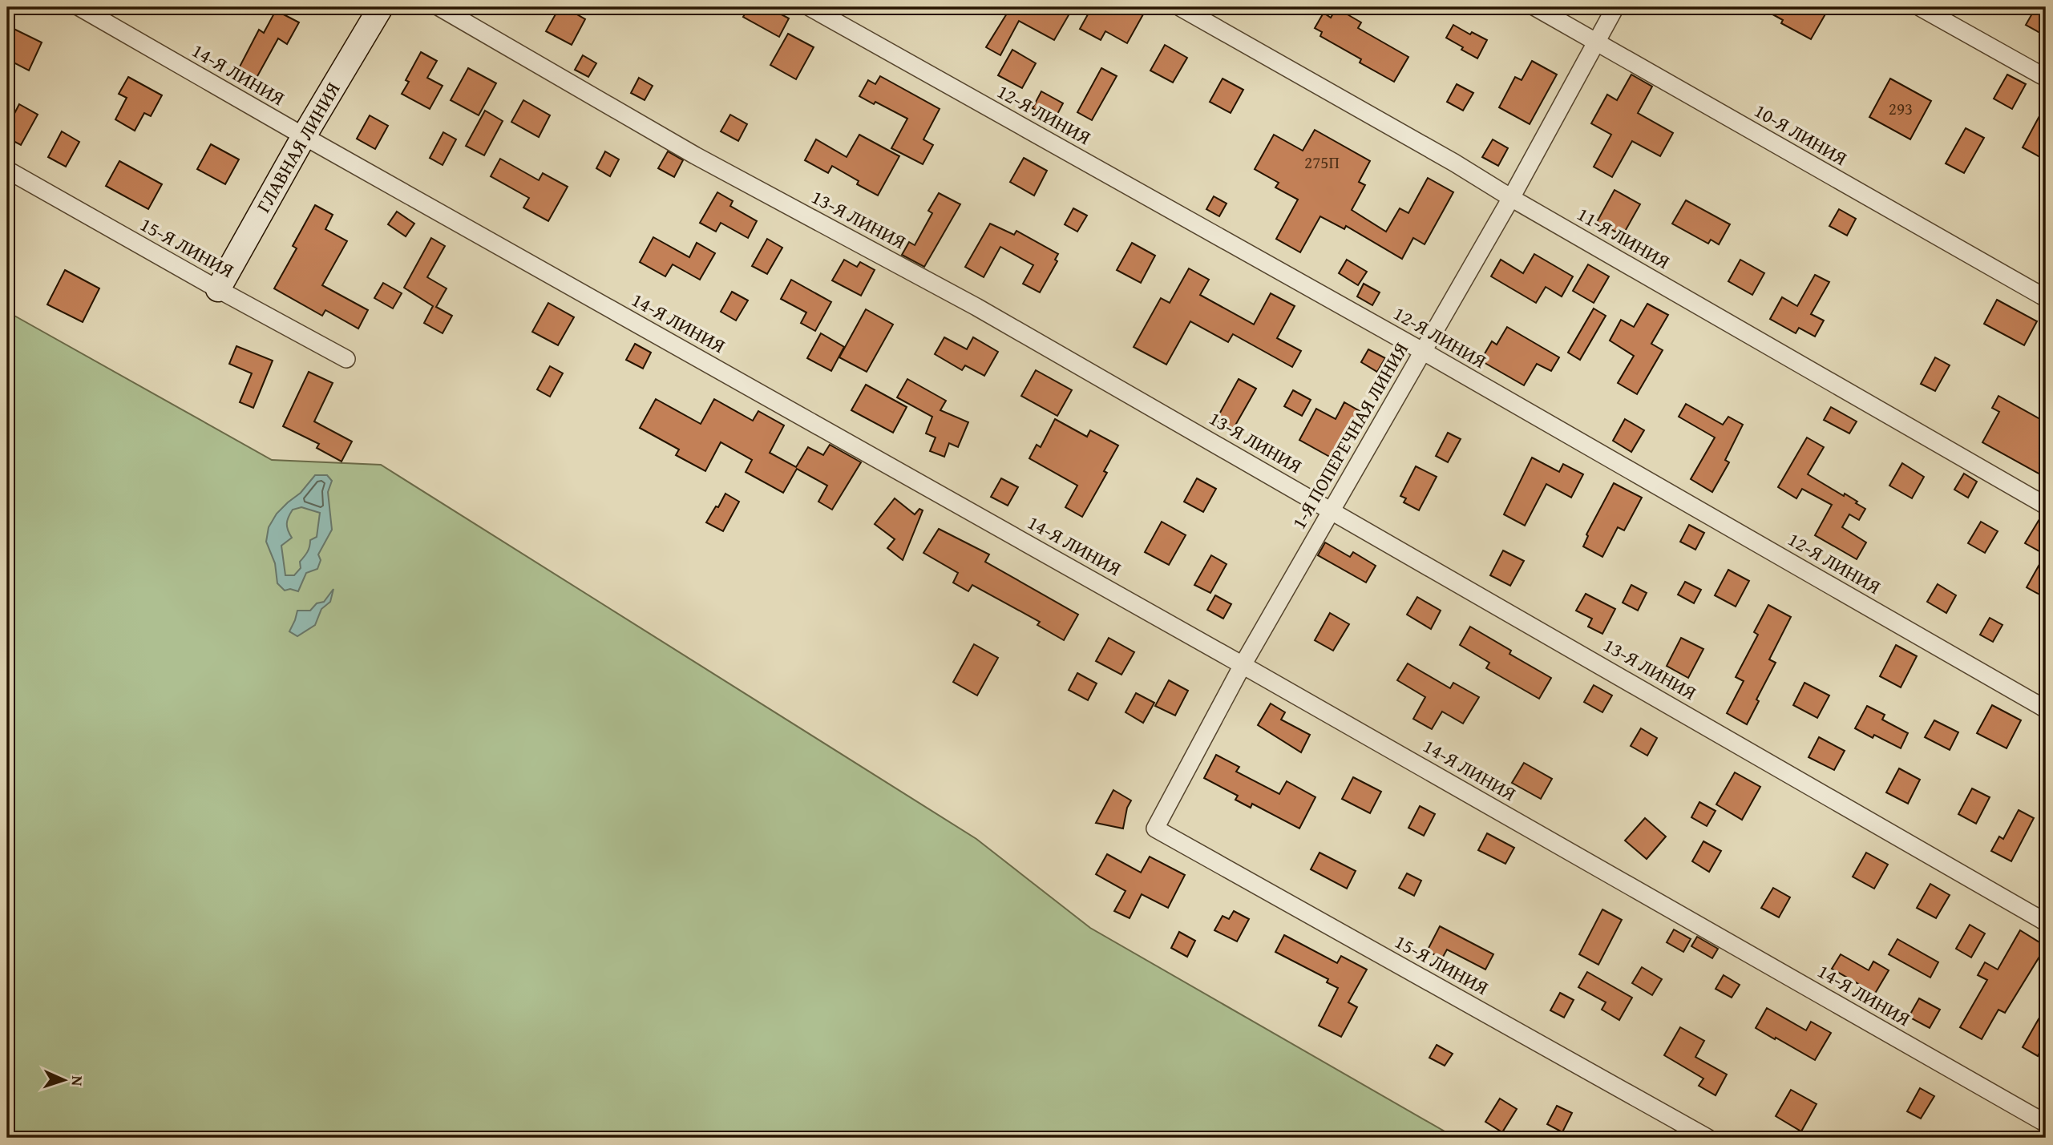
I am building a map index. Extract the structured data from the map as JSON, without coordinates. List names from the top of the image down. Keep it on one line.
{"streets":{"street":["14-Я ЛИНИЯ","12-Я ЛИНИЯ","10-Я ЛИНИЯ","ГЛАВНАЯ ЛИНИЯ","13-Я ЛИНИЯ","11-Я ЛИНИЯ","15-Я ЛИНИЯ","1-Я ПОПЕРЕЧНАЯ ЛИНИЯ"]},"crossings":[["14-Я ЛИНИЯ","ГЛАВНАЯ ЛИНИЯ"],["14-Я ЛИНИЯ","1-Я ПОПЕРЕЧНАЯ ЛИНИЯ"],["12-Я ЛИНИЯ","1-Я ПОПЕРЕЧНАЯ ЛИНИЯ"],["10-Я ЛИНИЯ","1-Я ПОПЕРЕЧНАЯ ЛИНИЯ"],["ГЛАВНАЯ ЛИНИЯ","15-Я ЛИНИЯ"],["13-Я ЛИНИЯ","1-Я ПОПЕРЕЧНАЯ ЛИНИЯ"],["11-Я ЛИНИЯ","1-Я ПОПЕРЕЧНАЯ ЛИНИЯ"],["15-Я ЛИНИЯ","1-Я ПОПЕРЕЧНАЯ ЛИНИЯ"]],"house_numbers":["293","275П"],"north":"right"}
